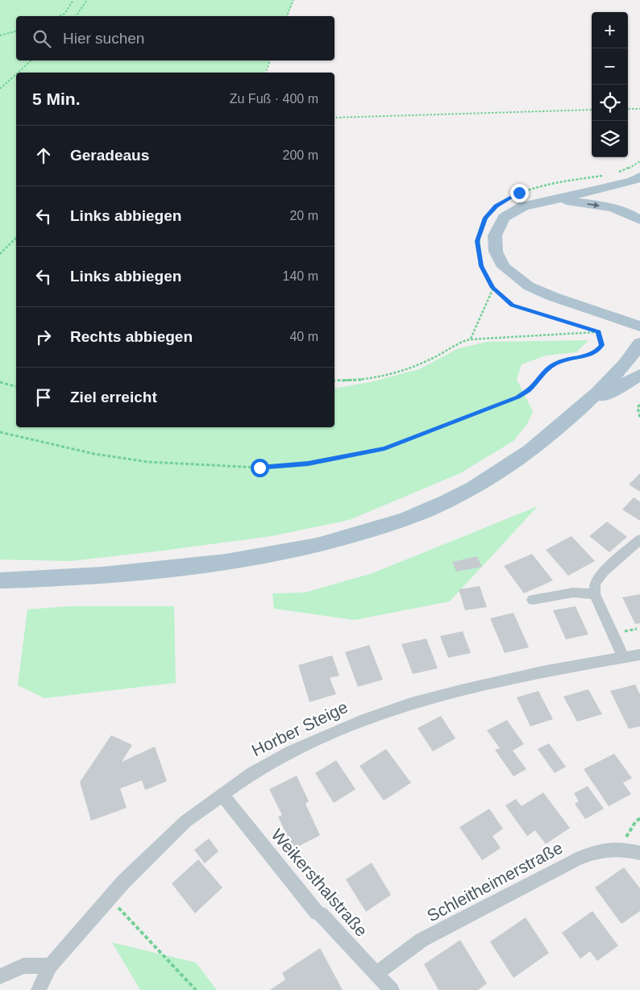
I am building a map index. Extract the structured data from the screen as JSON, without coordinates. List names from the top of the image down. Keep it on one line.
{"streets":{"street":["Horber Steige","Schleitheimerstraße","Weikersthalstraße"]},"crossings":[["Horber Steige","Weikersthalstraße"],["Schleitheimerstraße","Weikersthalstraße"]],"page":{"map_buttons":["+","−"],"search":"Hier suchen","heading":["5 Min.","Zu Fuß · 400 m"],"list":[["Geradeaus","200 m"],["Links abbiegen","20 m"],["Links abbiegen","140 m"],["Rechts abbiegen","40 m"],"Ziel erreicht"]}}
